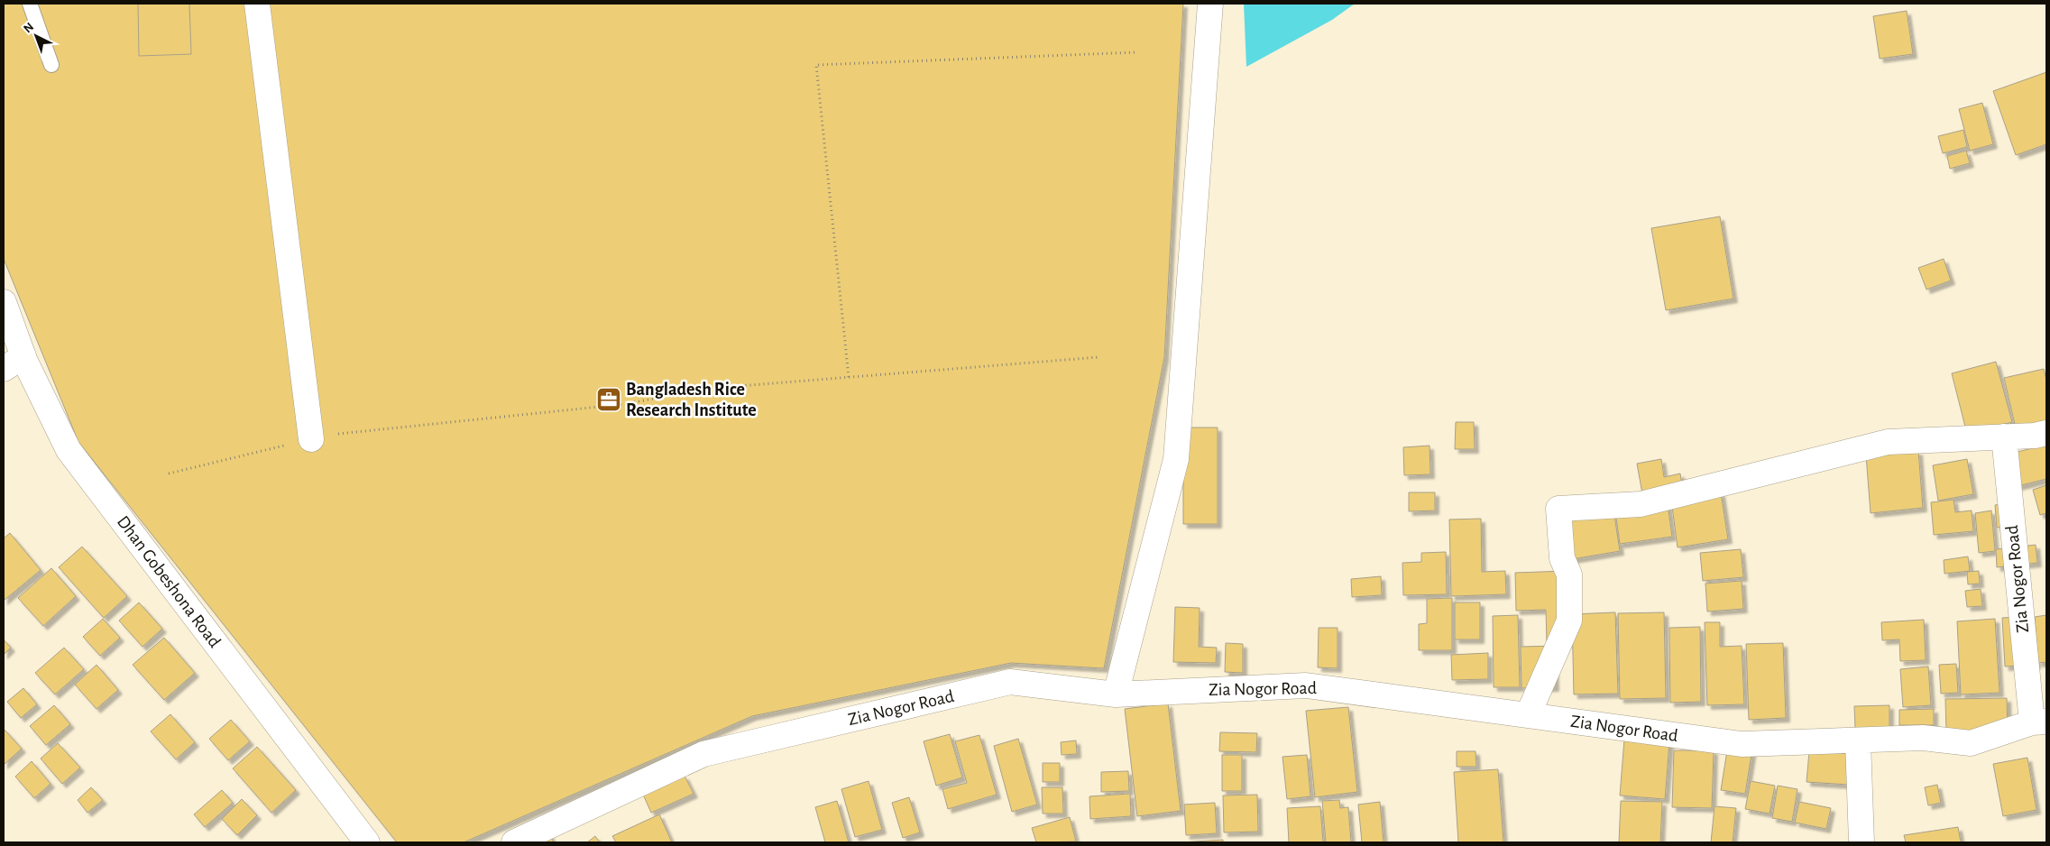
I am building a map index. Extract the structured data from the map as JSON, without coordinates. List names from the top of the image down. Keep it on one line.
{"streets":{"street":["Zia Nogor Road","Dhan Gobeshona Road"]},"places":{"office":["Bangladesh Rice Research Institute"]},"north":"top left"}
